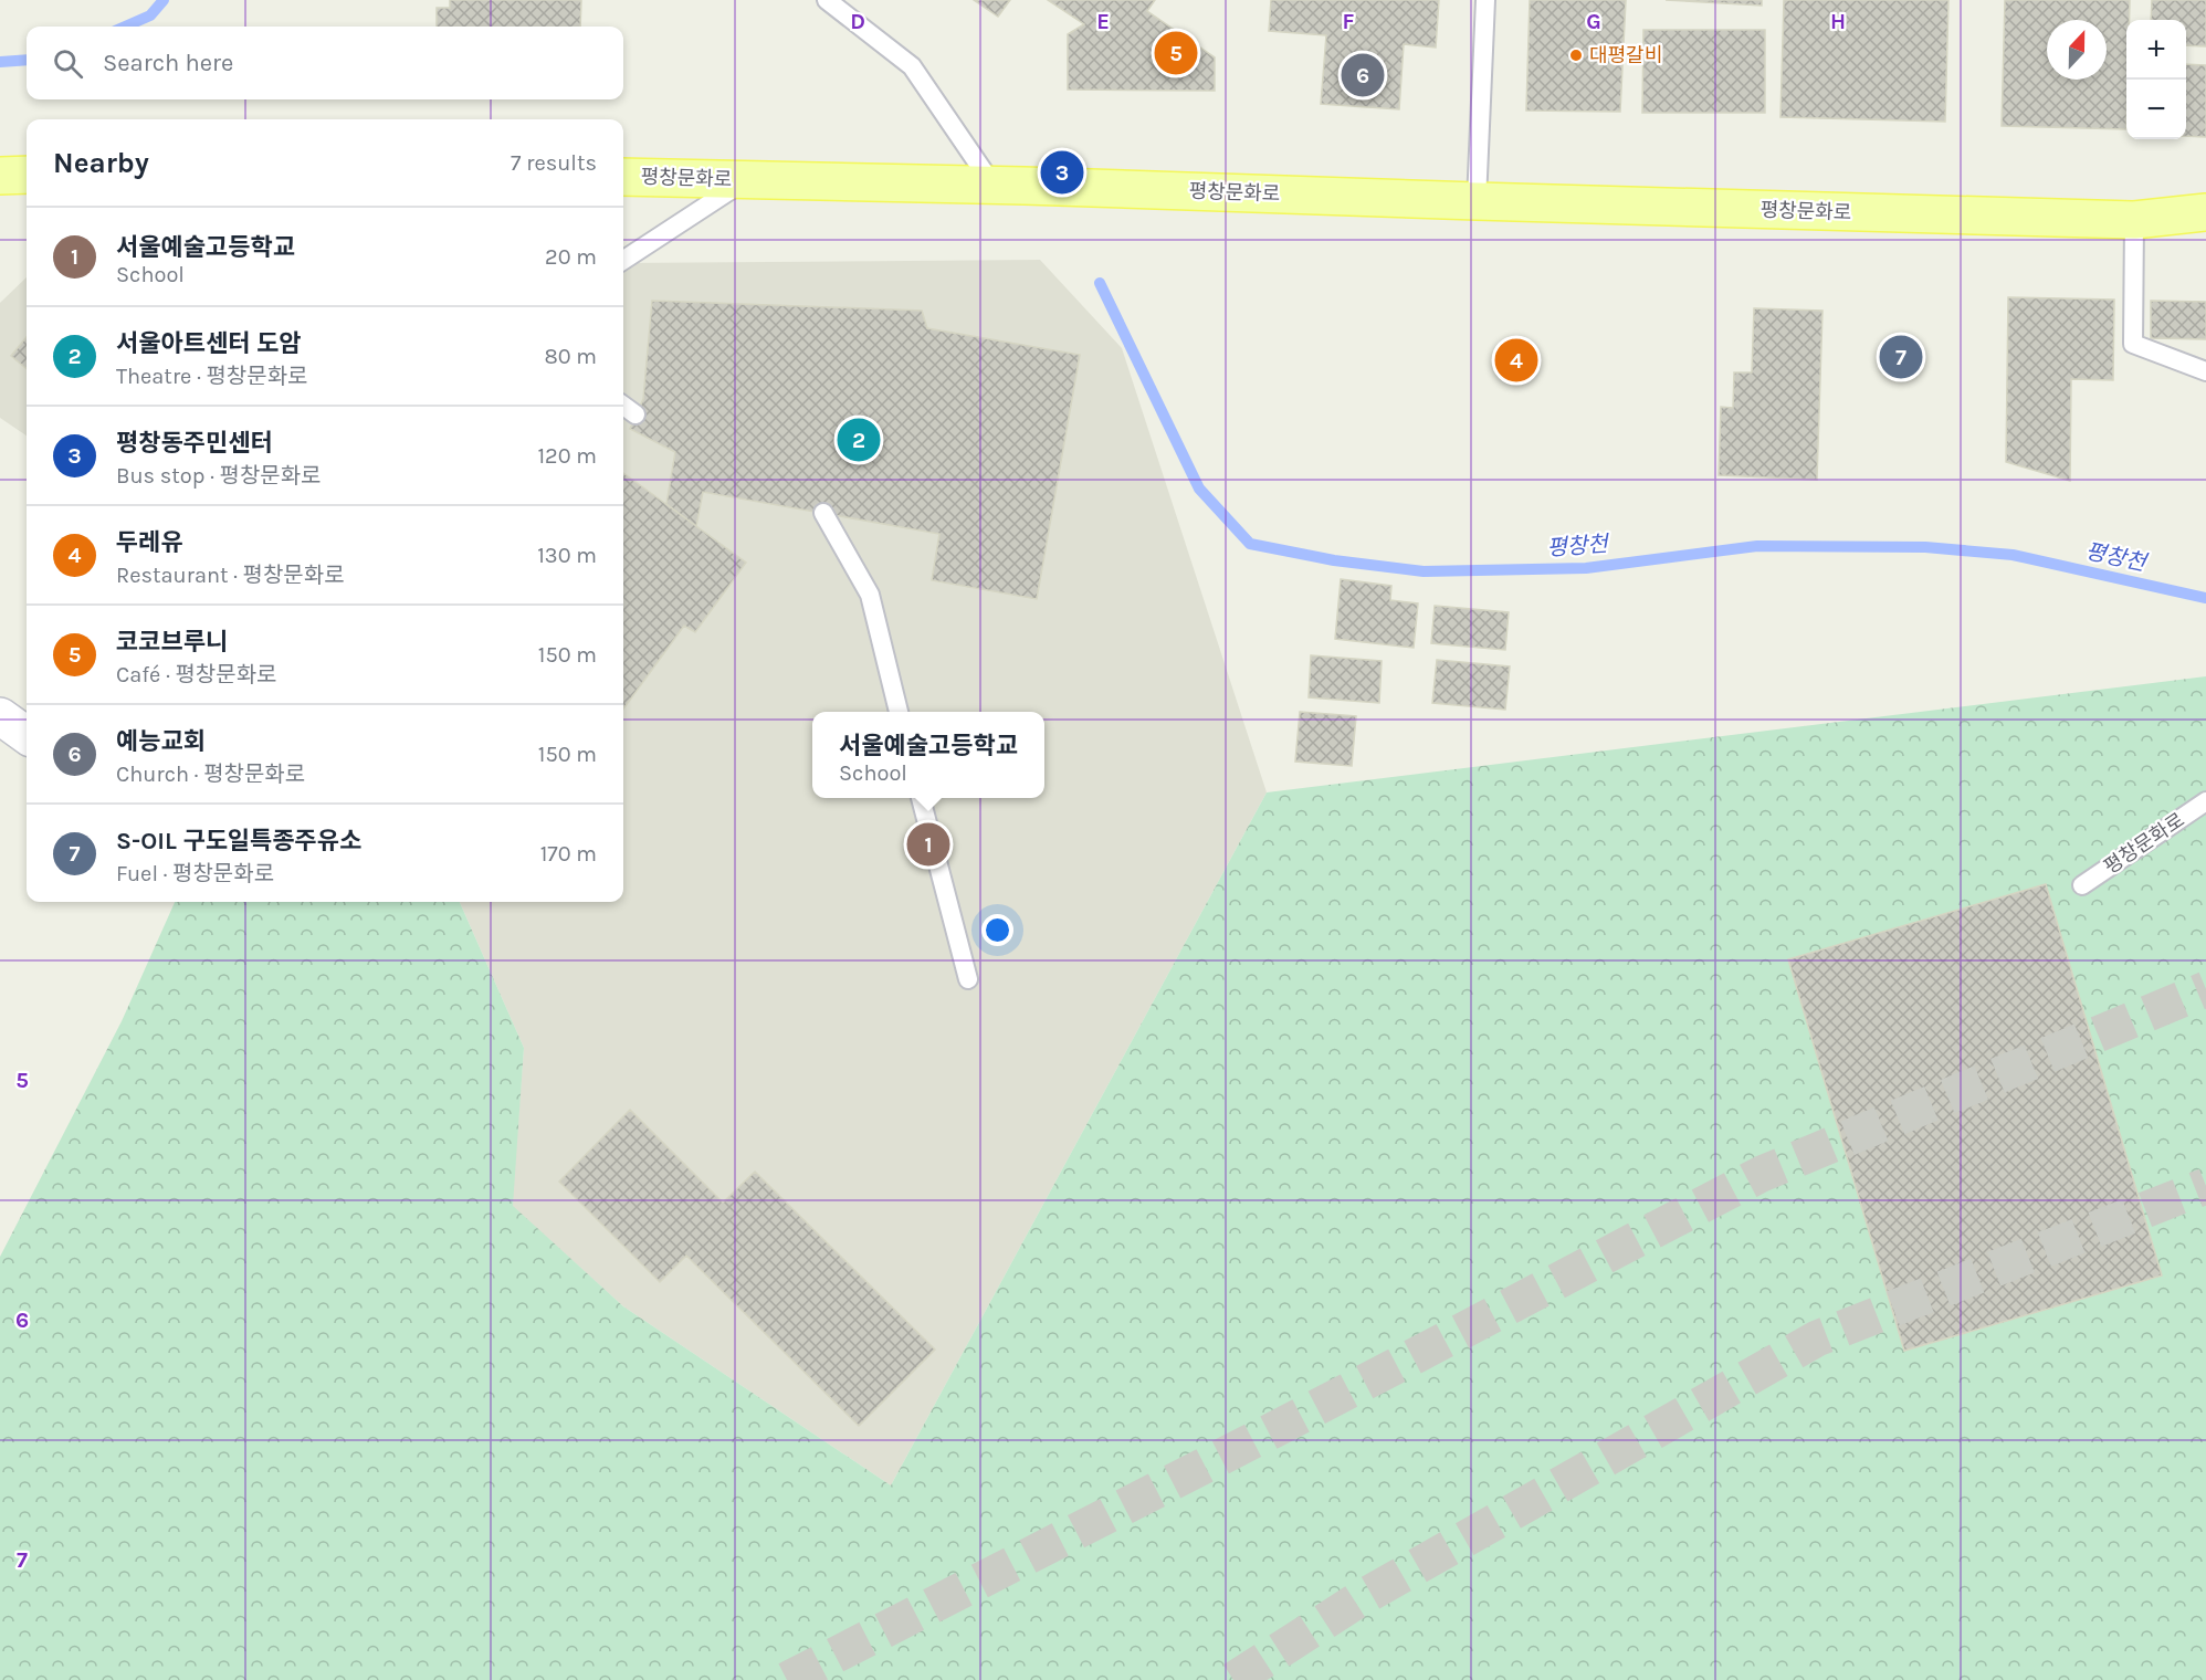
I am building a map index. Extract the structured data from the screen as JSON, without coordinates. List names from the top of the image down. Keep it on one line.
{"streets":{"main road":["평창문화로"]},"water":["평창천"],"places":["대평갈비"],"north":"top","page":{"map_buttons":["+","−"],"search":"Search here","pins":["5","6","3","7","4","2","1"],"heading":["Nearby","7 results"],"list":[{"mark":"1","name":"서울예술고등학교","note":"School","value":"20 m"},{"mark":"2","name":"서울아트센터 도암","note":"Theatre · 평창문화로","value":"80 m"},{"mark":"3","name":"평창동주민센터","note":"Bus stop · 평창문화로","value":"120 m"},{"mark":"4","name":"두레유","note":"Restaurant · 평창문화로","value":"130 m"},{"mark":"5","name":"코코브루니","note":"Café · 평창문화로","value":"150 m"},{"mark":"6","name":"예능교회","note":"Church · 평창문화로","value":"150 m"},{"mark":"7","name":"S-OIL 구도일특종주유소","note":"Fuel · 평창문화로","value":"170 m"}],"popup":["서울예술고등학교","School"]},"grid":{"columns":["D","E","F","G","H"],"rows":["5","6","7"]}}
